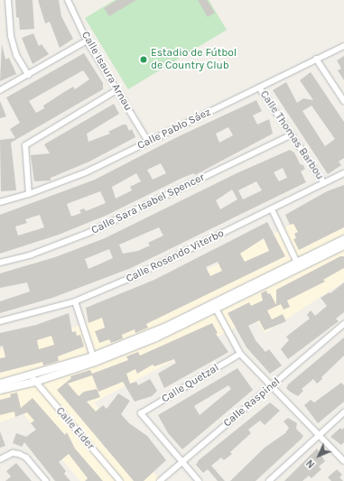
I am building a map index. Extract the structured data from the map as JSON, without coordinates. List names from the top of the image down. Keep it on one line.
{"streets":{"street":["Calle Isaura Arnau","Calle Pablo Sáez","Calle Thomas Barbou","Calle Sara Isabel Spencer","Calle Rosendo Viterbo","Calle Quetzal","Calle Raspinel","Calle Eider"]},"crossings":[["Calle Isaura Arnau","Calle Pablo Sáez"],["Calle Pablo Sáez","Calle Thomas Barbou"],["Calle Thomas Barbou","Calle Sara Isabel Spencer"],["Calle Thomas Barbou","Calle Rosendo Viterbo"],["Calle Quetzal","Calle Raspinel"]],"places":["Estadio de Fútbol de Country Club"],"north":"bottom left"}
